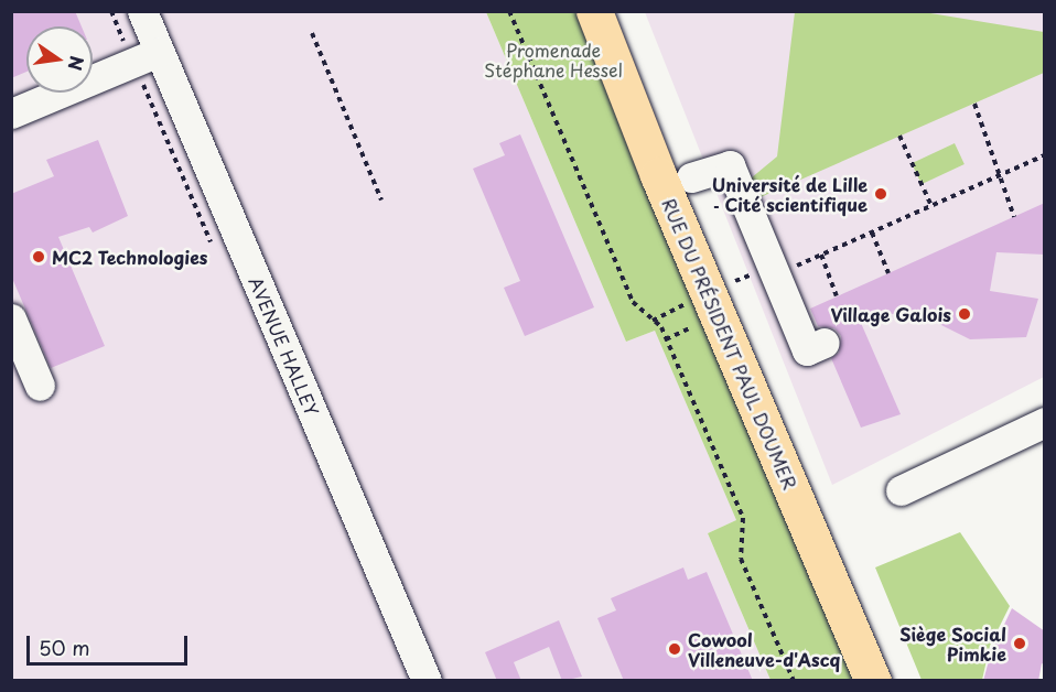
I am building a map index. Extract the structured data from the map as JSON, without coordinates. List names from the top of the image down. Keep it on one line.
{"streets":{"main road":["RUE DU PRÉSIDENT PAUL DOUMER"],"street":["AVENUE HALLEY"]},"parks":["Promenade Stéphane Hessel"],"places":["Université de Lille ‐ Cité scientifique","MC2 Technologies","Village Galois","Siège Social Pimkie","Cowool Villeneuve-d'Ascq"],"scale_bar":"50 m","north":"right"}
